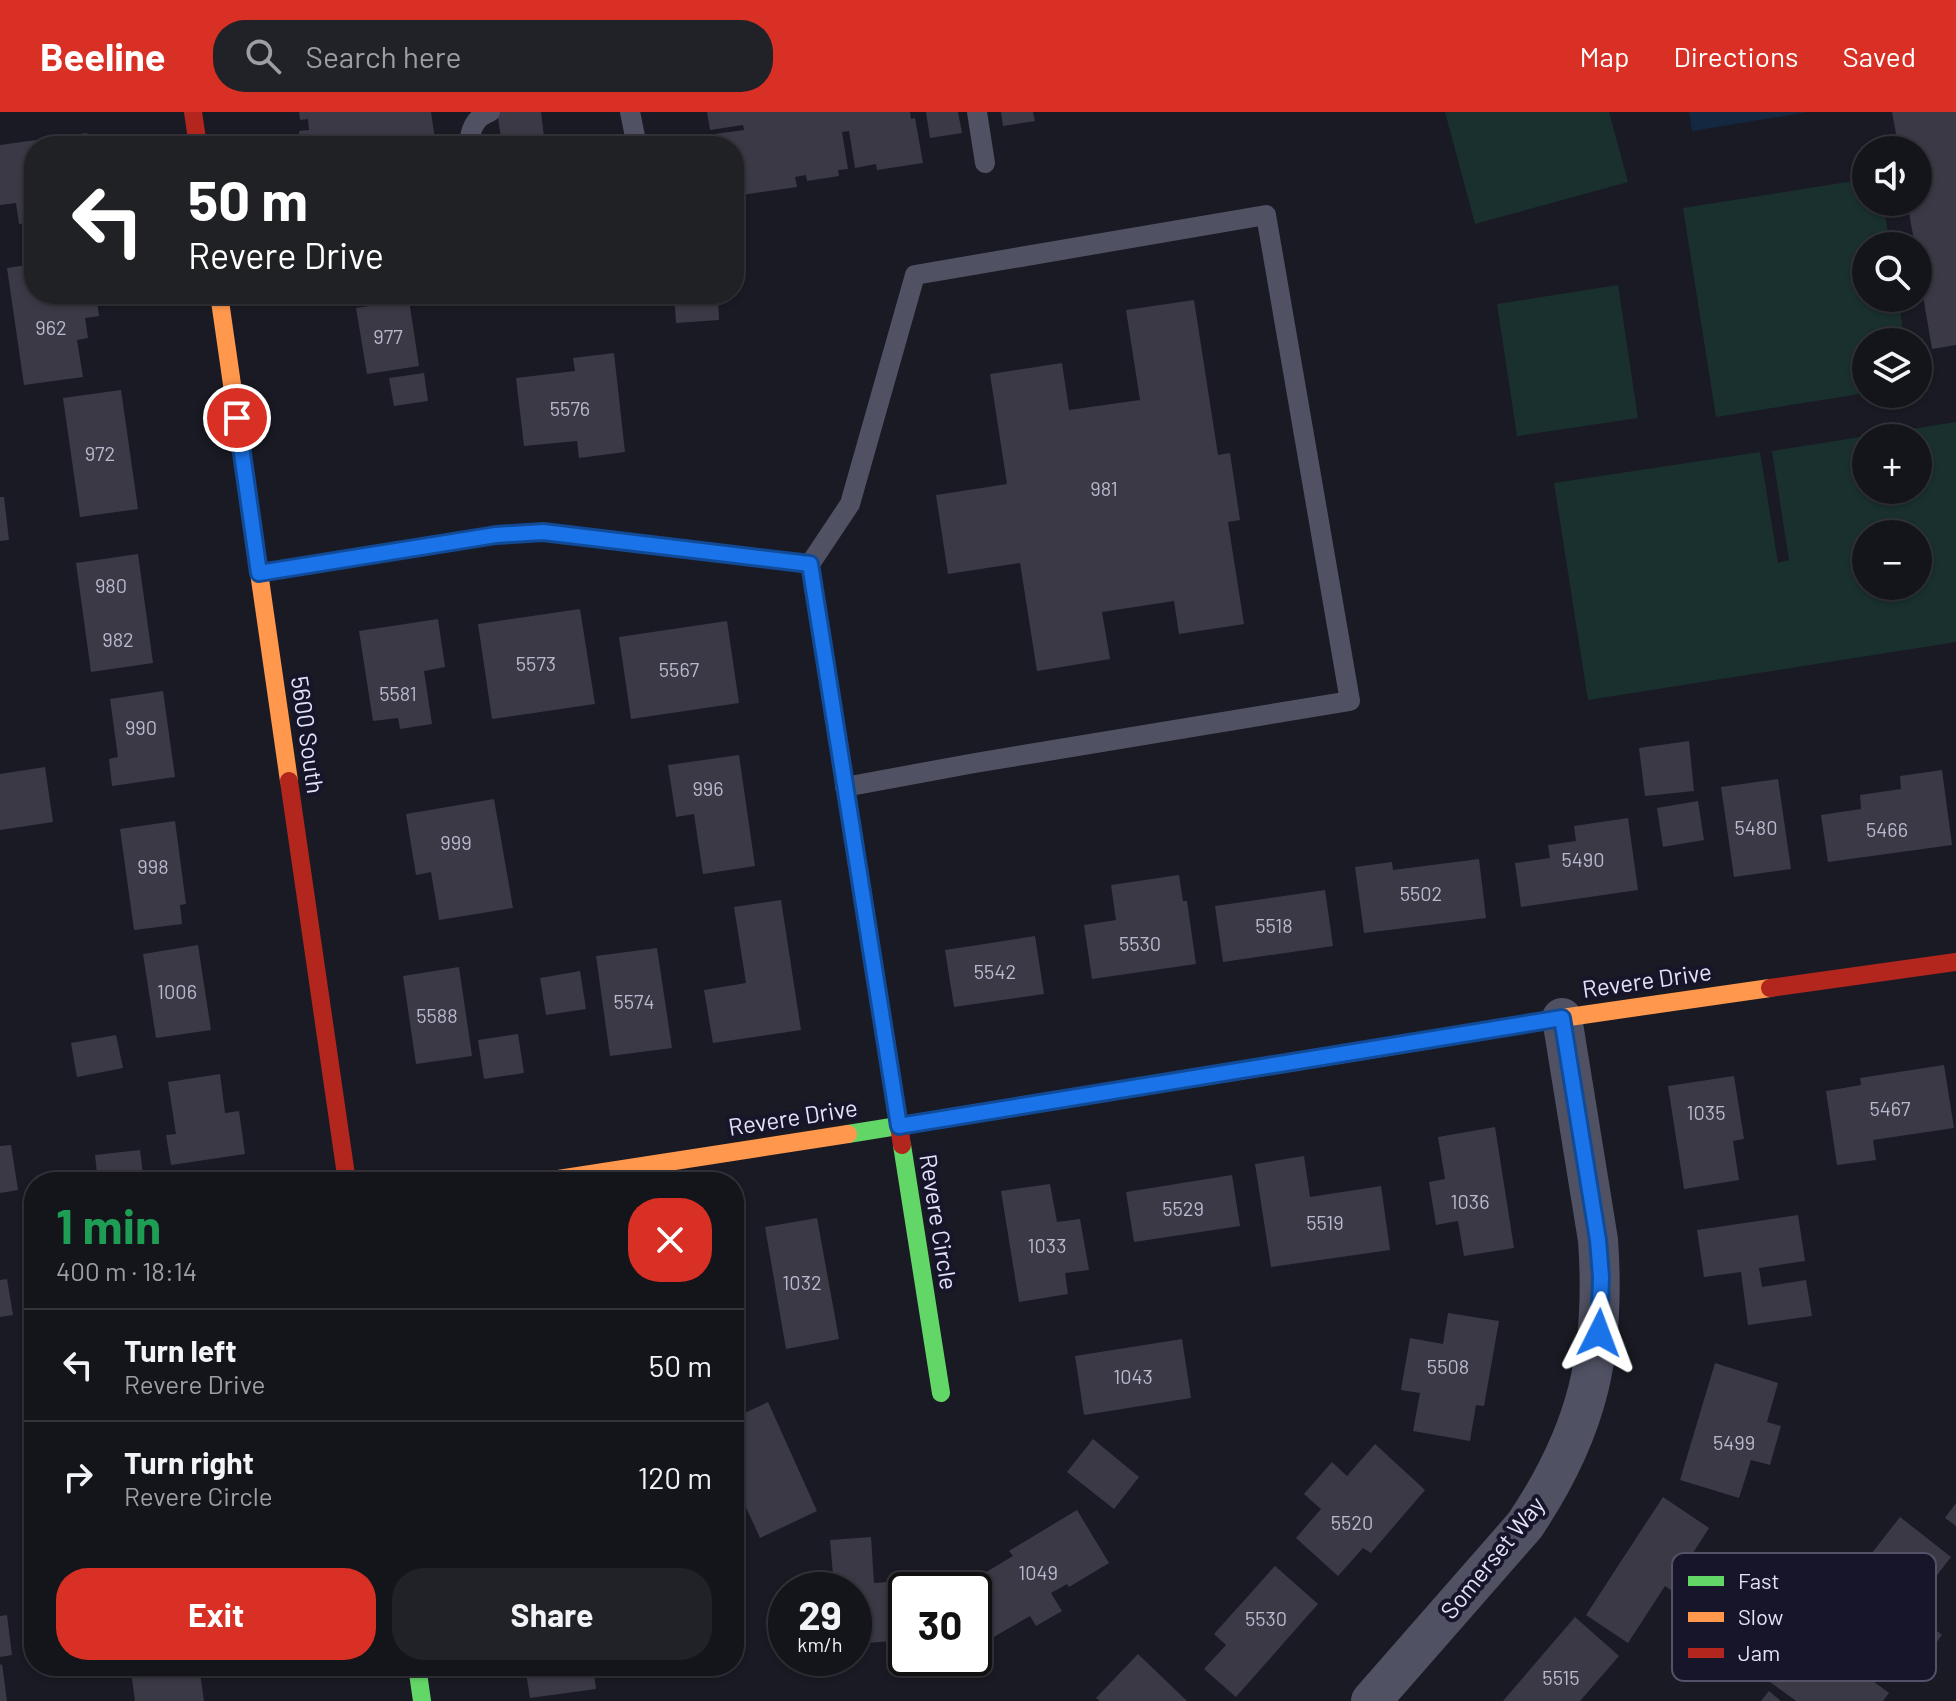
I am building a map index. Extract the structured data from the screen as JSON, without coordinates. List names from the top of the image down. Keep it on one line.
{"streets":{"street":["5600 South","Revere Drive","Revere Circle","Somerset Way"]},"crossings":[["Revere Drive","Revere Circle"],["Revere Drive","Somerset Way"]],"house_numbers":["962","977","5576","972","981","980","982","5573","5567","5581","990","996","5480","5466","999","5490","998","5502","5518","5530","5542","1006","5574","5588","5467","1035","1036","5529","5519","1033","1032","5508","1043","5499","5520","1049","5530","5515"],"legend":["Fast","Slow","Jam"],"page":{"header":"Beeline","search":"Search here","nav":["Map","Directions","Saved"],"map_buttons":["+","−"],"turn":["50 m","Revere Drive"],"heading":["1 min","400 m · 18:14"],"list":[{"name":"Turn left","note":"Revere Drive","value":"50 m"},{"name":"Turn right","note":"Revere Circle","value":"120 m"}],"buttons":["Exit","Share"],"speed":"29 km/h","limit":"30"}}
